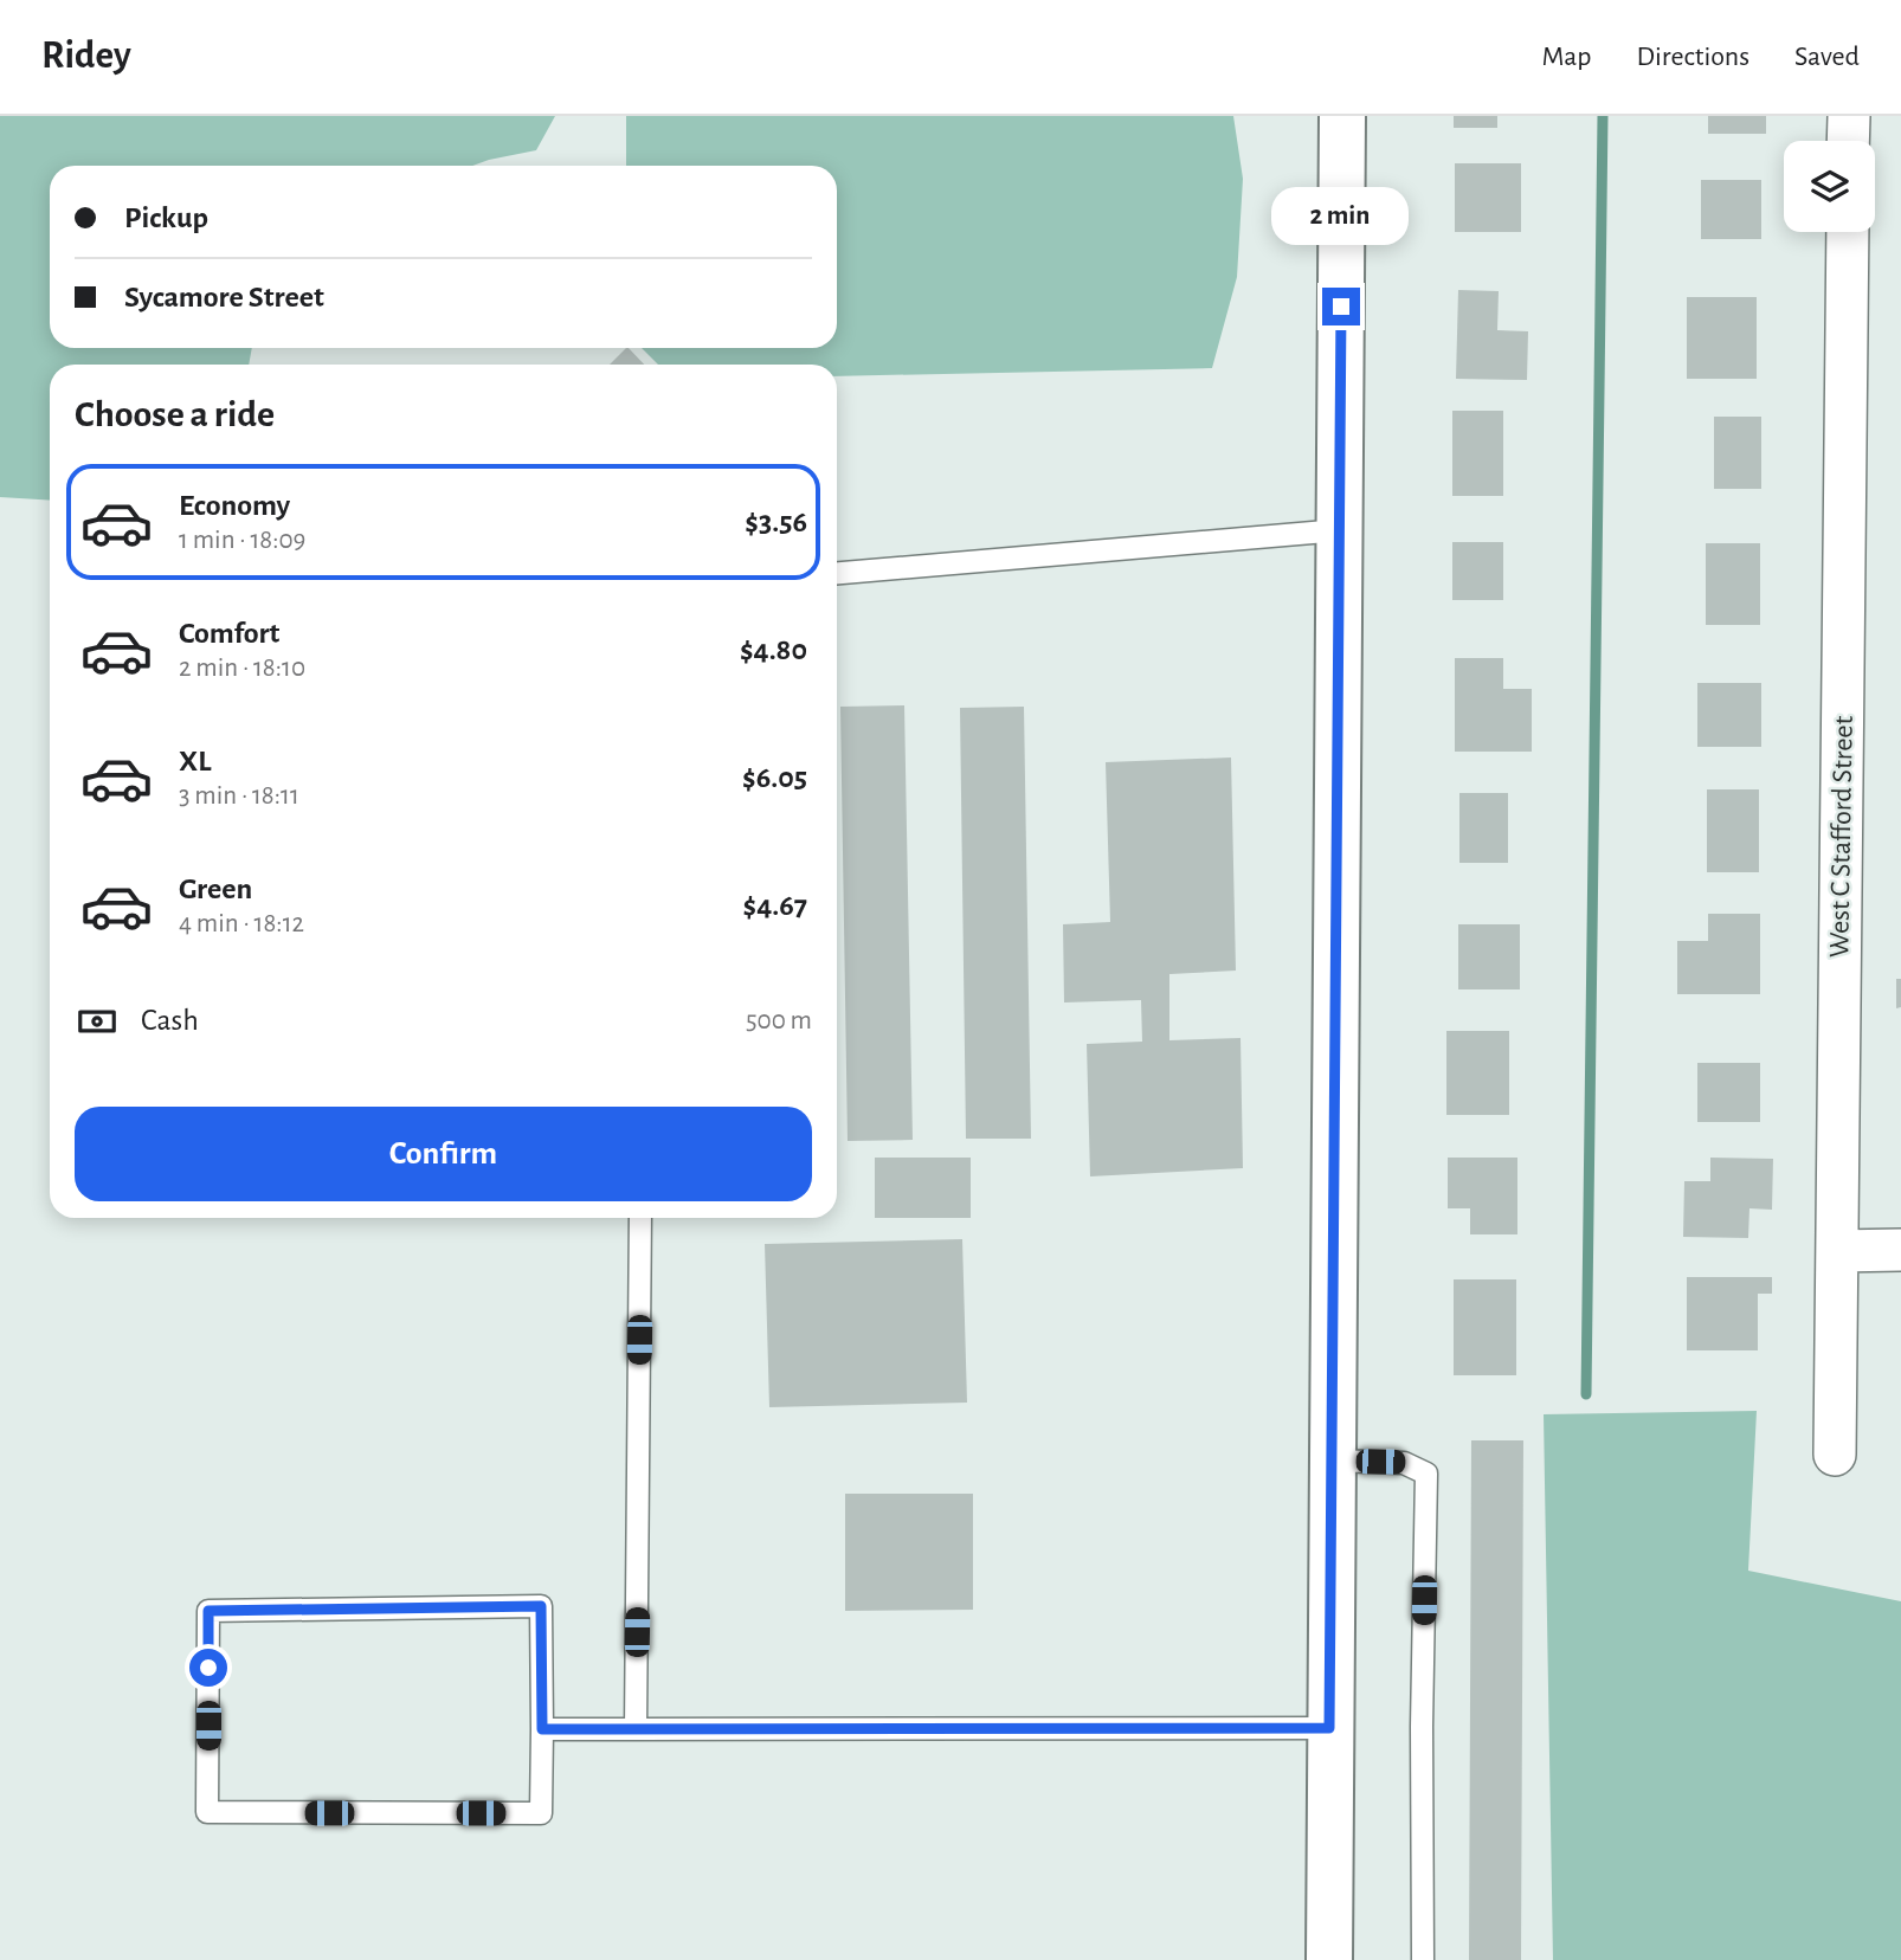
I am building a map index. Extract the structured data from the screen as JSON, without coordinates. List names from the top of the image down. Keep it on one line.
{"streets":{"street":["West C Stafford Street"]},"page":{"header":"Ridey","nav":["Map","Directions","Saved"],"banner":["Pickup","Sycamore Street"],"bubble":"2 min","heading":"Choose a ride","list":[{"name":"Economy","note":"1 min · 18:09","value":"$3.56"},{"name":"Comfort","note":"2 min · 18:10","value":"$4.80"},{"name":"XL","note":"3 min · 18:11","value":"$6.05"},{"name":"Green","note":"4 min · 18:12","value":"$4.67"}],"pay":["Cash","500 m"],"buttons":"Confirm"}}
